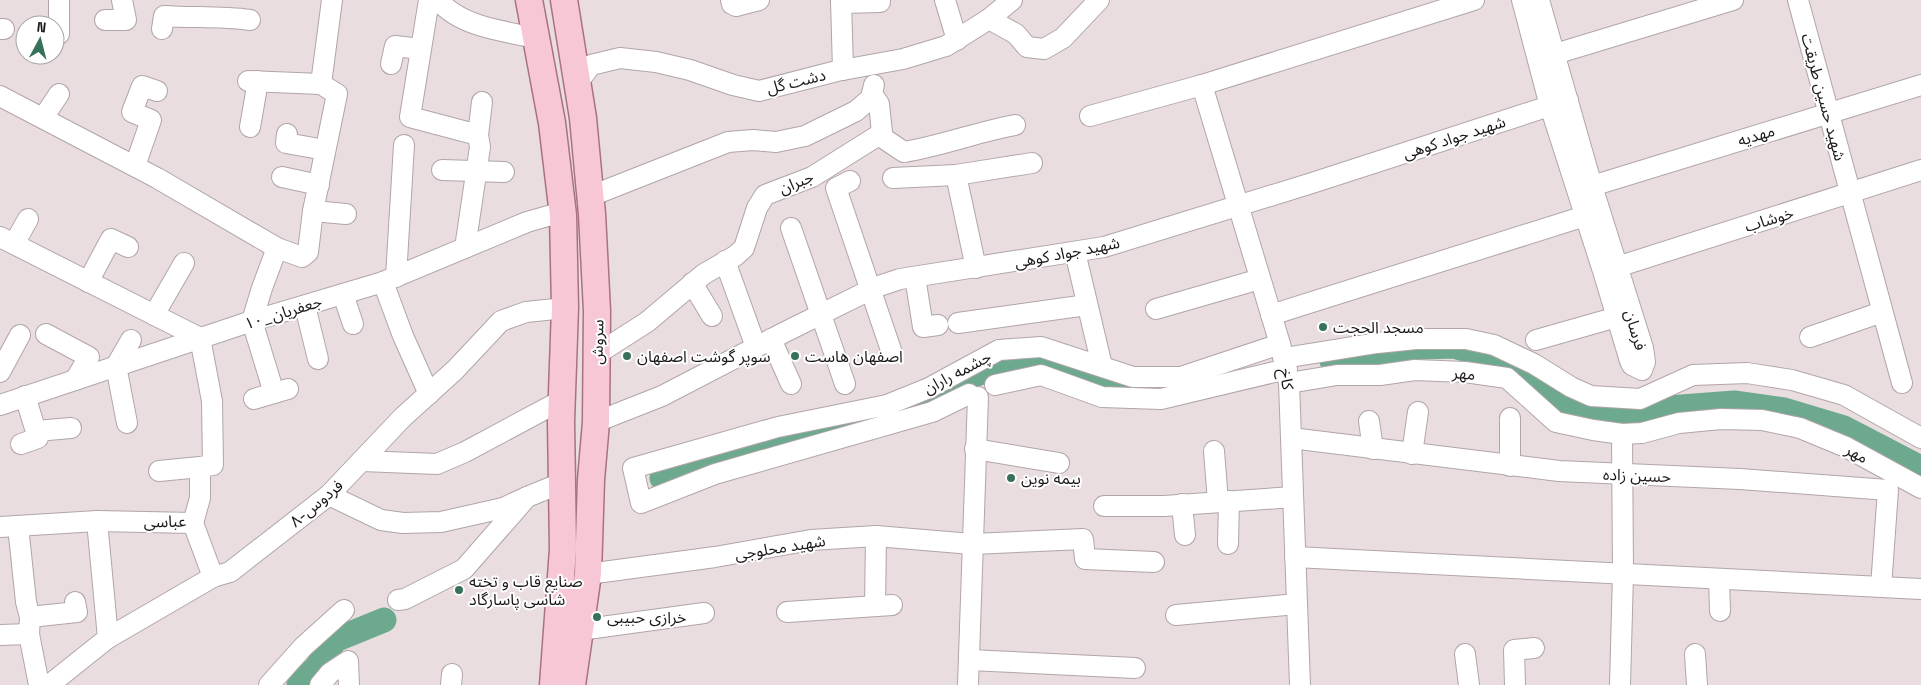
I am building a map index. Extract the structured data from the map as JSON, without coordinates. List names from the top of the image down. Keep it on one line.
{"streets":{"main road":["سروش"],"street":["دشت گل","شهید حسین طریقت","مهدیه","شهید جواد کوهی","جبران","خوشاب","۱۰_جعفریان","فرسان","چشمه راران","مهر","کاخ","حسین زاده","۸-فردوس","عباسی","شهید محلوجی"]},"crossings":[["دشت گل","سروش"],["شهید حسین طریقت","مهدیه"],["شهید حسین طریقت","خوشاب"],["مهدیه","فرسان"],["شهید جواد کوهی","فرسان"],["شهید جواد کوهی","سروش"],["شهید جواد کوهی","کاخ"],["جبران","سروش"],["خوشاب","فرسان"],["۱۰_جعفریان","سروش"],["سروش","۸-فردوس"],["سروش","شهید محلوجی"],["چشمه راران","مهر"],["چشمه راران","کاخ"],["مهر","کاخ"],["کاخ","حسین زاده"]],"places":["مسجد الحجت","سوپر گوشت اصفهان","اصفهان هاست","بیمه نوین","صنایع قاب و تخته شاسی پاسارگاد","خرازی حبیبی"],"north":"top"}
